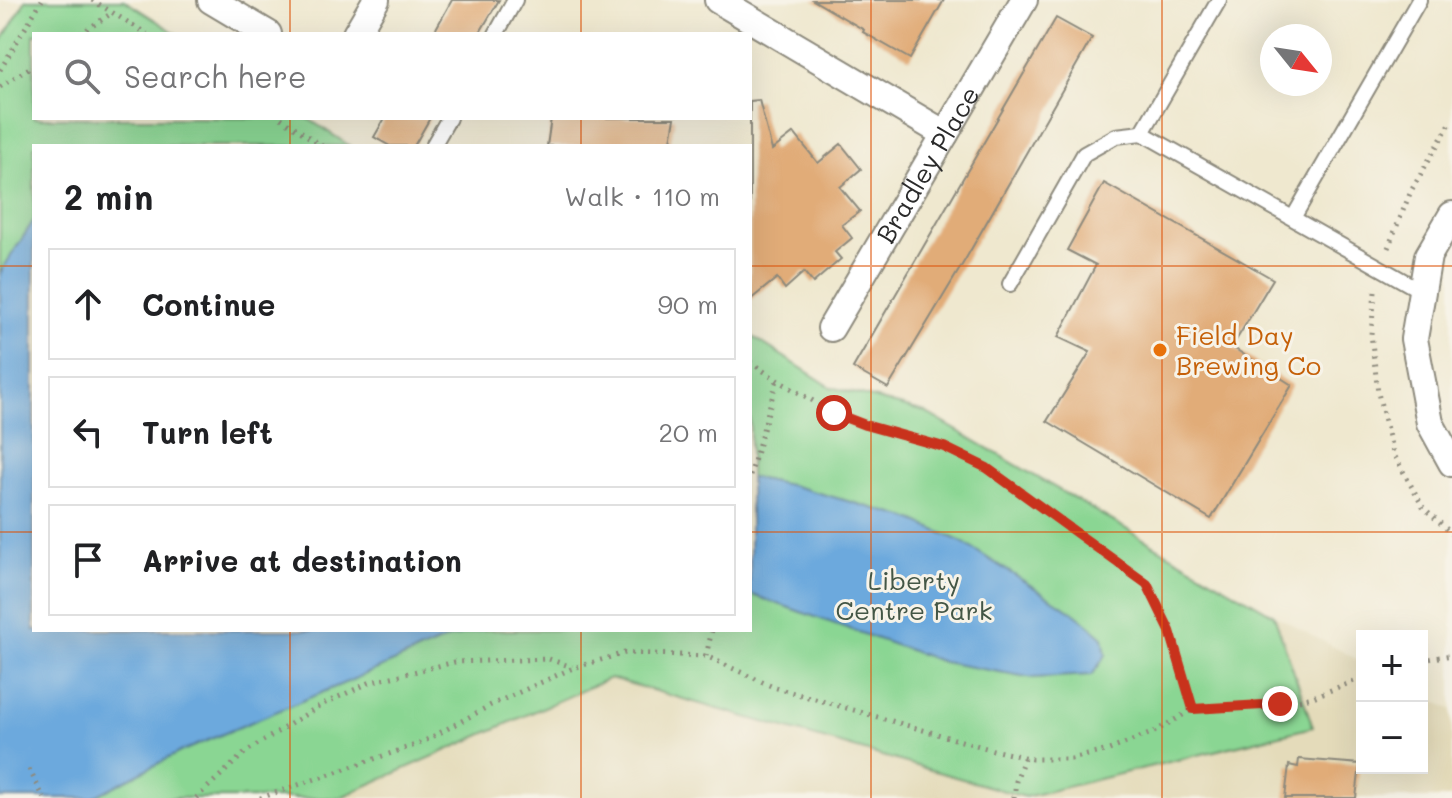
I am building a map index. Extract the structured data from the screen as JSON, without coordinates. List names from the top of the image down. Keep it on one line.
{"streets":{"street":["Bradley Place"]},"parks":["Liberty Centre Park"],"places":["Field Day Brewing Co"],"north":"bottom right","page":{"search":"Search here","heading":["2 min","Walk · 110 m"],"list":[["Continue","90 m"],["Turn left","20 m"],"Arrive at destination"],"map_buttons":["+","−"]}}
